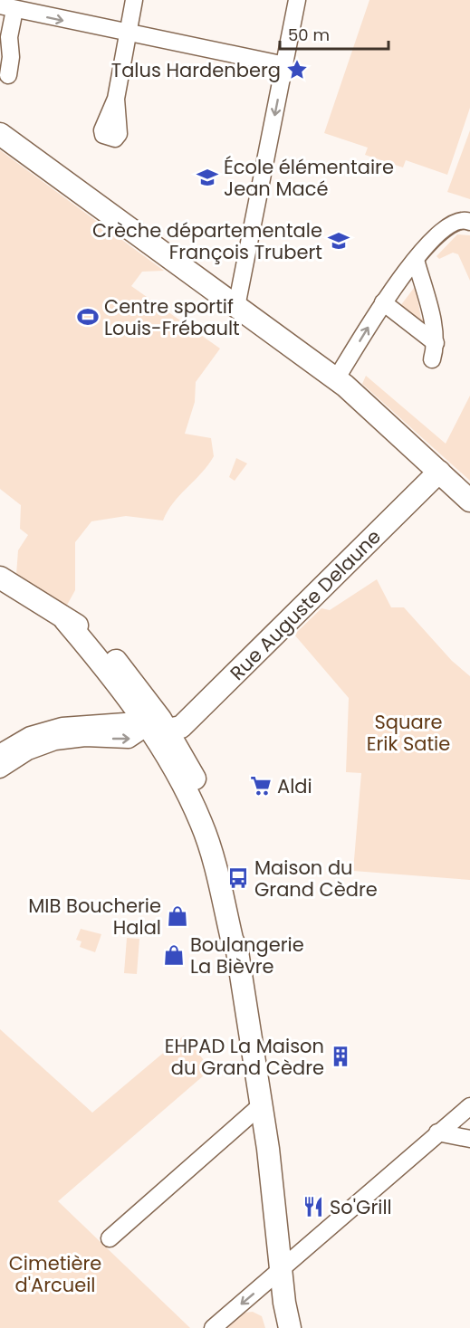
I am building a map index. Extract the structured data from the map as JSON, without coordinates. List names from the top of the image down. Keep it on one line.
{"streets":{"main road":["Rue Auguste Delaune"]},"parks":["Square Erik Satie","Cimetière d'Arcueil"],"places":{"place":["Talus Hardenberg"],"school or university":["École élémentaire Jean Macé","Crèche départementale François Trubert"],"sports":["Centre sportif Louis-Frébault"],"supermarket":["Aldi"],"bus stop":["Maison du Grand Cèdre"],"shop":["MIB Boucherie Halal","Boulangerie La Bièvre"],"building":["EHPAD La Maison du Grand Cèdre"],"restaurant":["So'Grill"]},"scale_bar":"50 m"}
